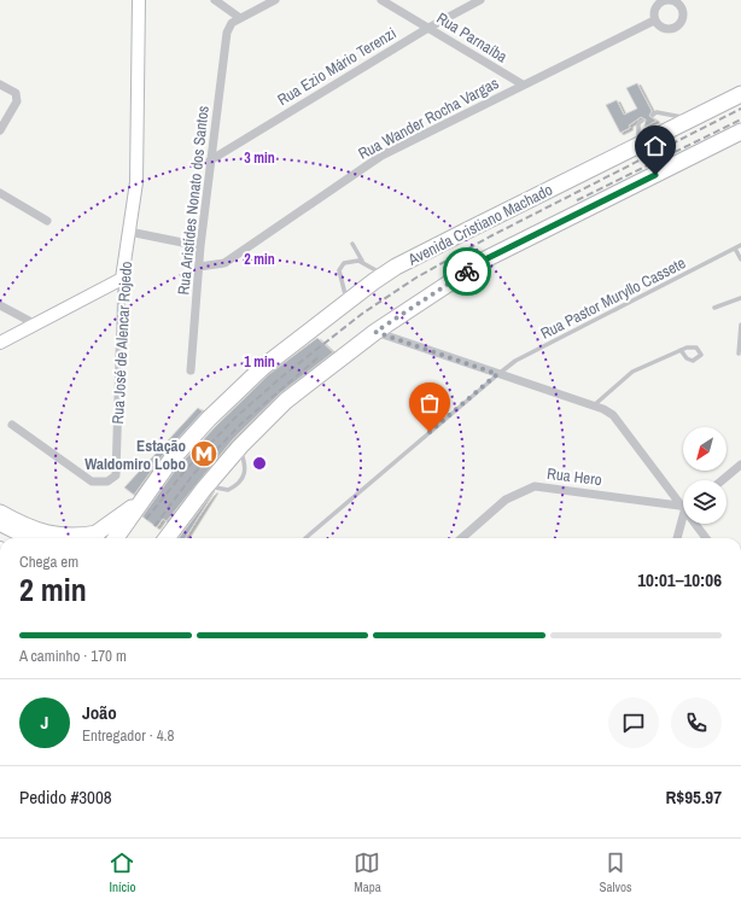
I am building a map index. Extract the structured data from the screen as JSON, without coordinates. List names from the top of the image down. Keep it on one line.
{"streets":{"highway":["Avenida Cristiano Machado"],"street":["Rua Parnaíba","Rua Ezio Mário Terenzi","Rua Wander Rocha Vargas","Rua Aristídes Nonato dos Santos","Rua José de Alencar Rojedo","Rua Hero"],"lane":["Rua Pastor Muryllo Cassete"]},"crossings":[["Rua Parnaíba","Rua Ezio Mário Terenzi"],["Rua Parnaíba","Rua Wander Rocha Vargas"],["Rua Ezio Mário Terenzi","Rua Aristídes Nonato dos Santos"],["Rua Wander Rocha Vargas","Rua Aristídes Nonato dos Santos"]],"places":{"metro station":["Estação Waldomiro Lobo"]},"north":"bottom left","page":{"heading":["2 min","Chega em","10:01–10:06"],"panel":["João","Entregador · 4.8","Pedido #3008","R$95.97"],"bar":"A caminho · 170 m","round":"J","tabs":["Início","Mapa","Salvos"]},"rings":["3 min","2 min","1 min"]}
